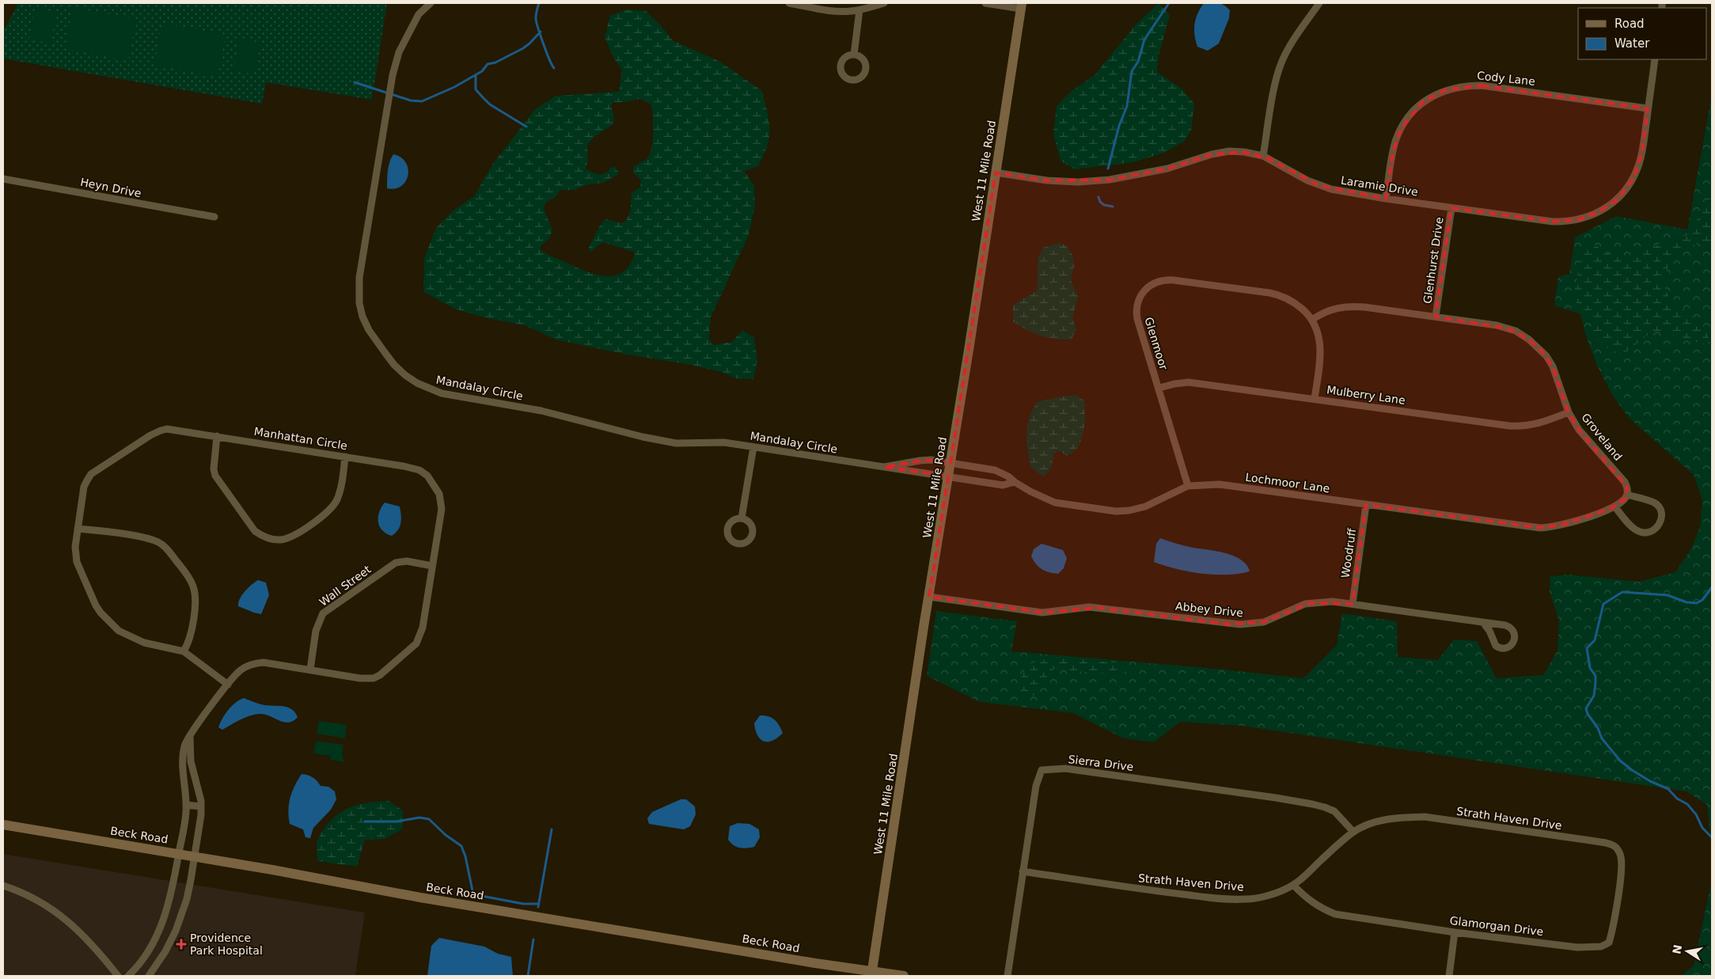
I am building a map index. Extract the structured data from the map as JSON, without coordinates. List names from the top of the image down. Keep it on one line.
{"streets":{"street":["Cody Lane","West 11 Mile Road","Laramie Drive","Heyn Drive","Glenhurst Drive","Glenmoor","Mandalay Circle","Mulberry Lane","Groveland","Manhattan Circle","Lochmoor Lane","Woodruff","Wall Street","Abbey Drive","Sierra Drive","Strath Haven Drive","Beck Road","Glamorgan Drive"]},"crossings":[["Cody Lane","Laramie Drive"],["West 11 Mile Road","Laramie Drive"],["West 11 Mile Road","Mandalay Circle"],["West 11 Mile Road","Lochmoor Lane"],["West 11 Mile Road","Abbey Drive"],["West 11 Mile Road","Beck Road"],["Laramie Drive","Glenhurst Drive"],["Glenhurst Drive","Groveland"],["Glenmoor","Mulberry Lane"],["Glenmoor","Lochmoor Lane"],["Mandalay Circle","Lochmoor Lane"],["Mulberry Lane","Groveland"],["Groveland","Lochmoor Lane"],["Manhattan Circle","Wall Street"],["Lochmoor Lane","Woodruff"],["Woodruff","Abbey Drive"],["Sierra Drive","Strath Haven Drive"],["Strath Haven Drive","Glamorgan Drive"]],"places":{"health":["Providence Park Hospital"]},"legend":["Road","Water"],"north":"left"}
